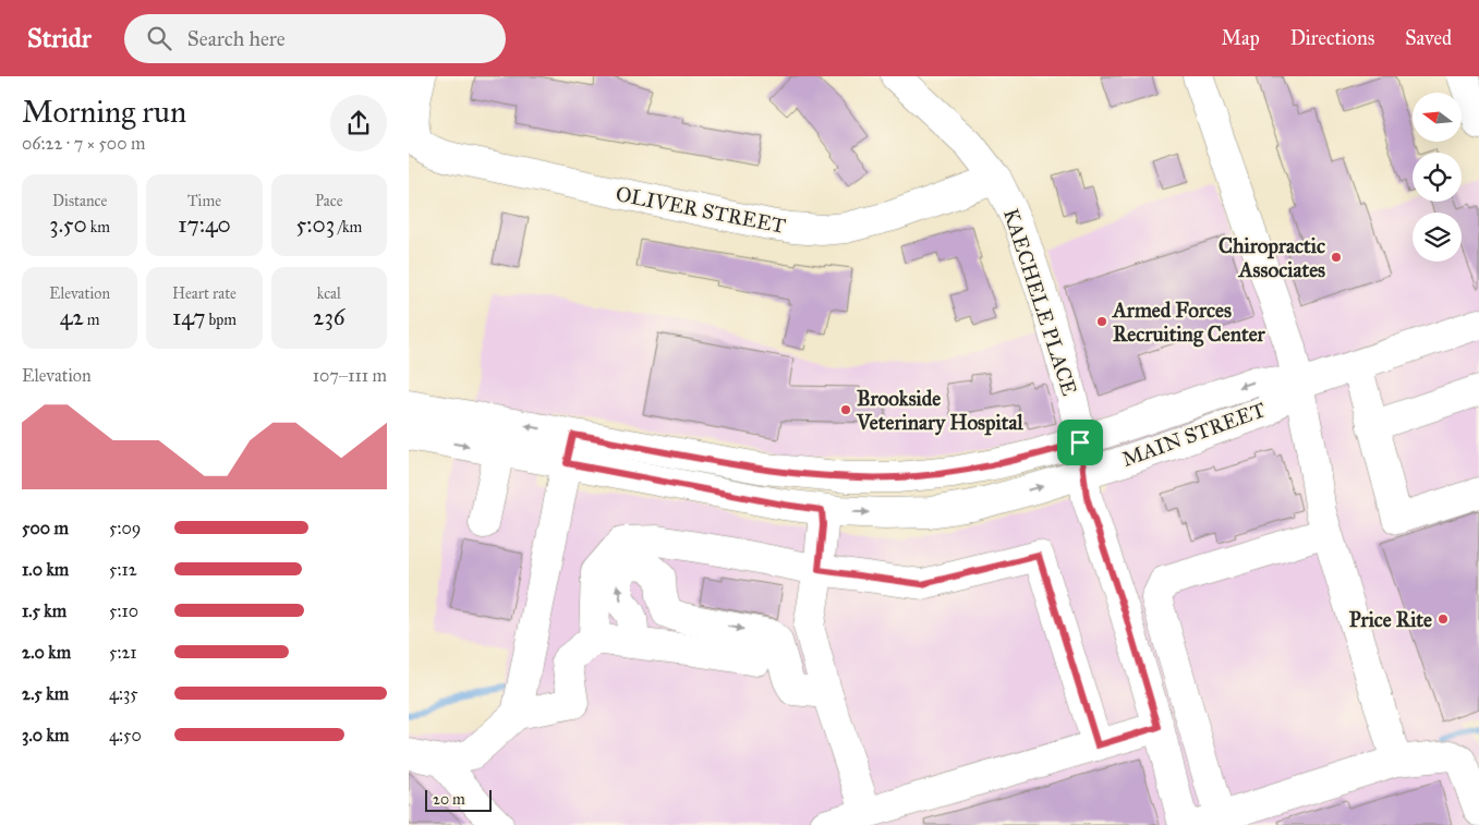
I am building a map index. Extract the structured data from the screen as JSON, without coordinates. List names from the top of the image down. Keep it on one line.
{"streets":{"main road":["OLIVER STREET","KAECHELE PLACE","MAIN STREET"]},"crossings":[["OLIVER STREET","KAECHELE PLACE"],["KAECHELE PLACE","MAIN STREET"]],"places":["Chiropractic Associates","Armed Forces Recruiting Center","Brookside Veterinary Hospital","Price Rite"],"scale_bar":"20 m","north":"left","page":{"header":"Stridr","search":"Search here","nav":["Map","Directions","Saved"],"heading":["Morning run","06:22 · 7 × 500 m"],"stats":[["Distance","3.50 km"],["Time","17:40"],["Pace","5:03 /km"],["Elevation","42 m"],["Heart rate","147 bpm"],["kcal","236"]],"chart":["Elevation","107–111 m"],"list":[{"name":"500 m","note":"5:09"},{"name":"1.0 km","note":"5:12"},{"name":"1.5 km","note":"5:10"},{"name":"2.0 km","note":"5:21"},{"name":"2.5 km","note":"4:35"},{"name":"3.0 km","note":"4:50"}],"scale":"20 m"}}
